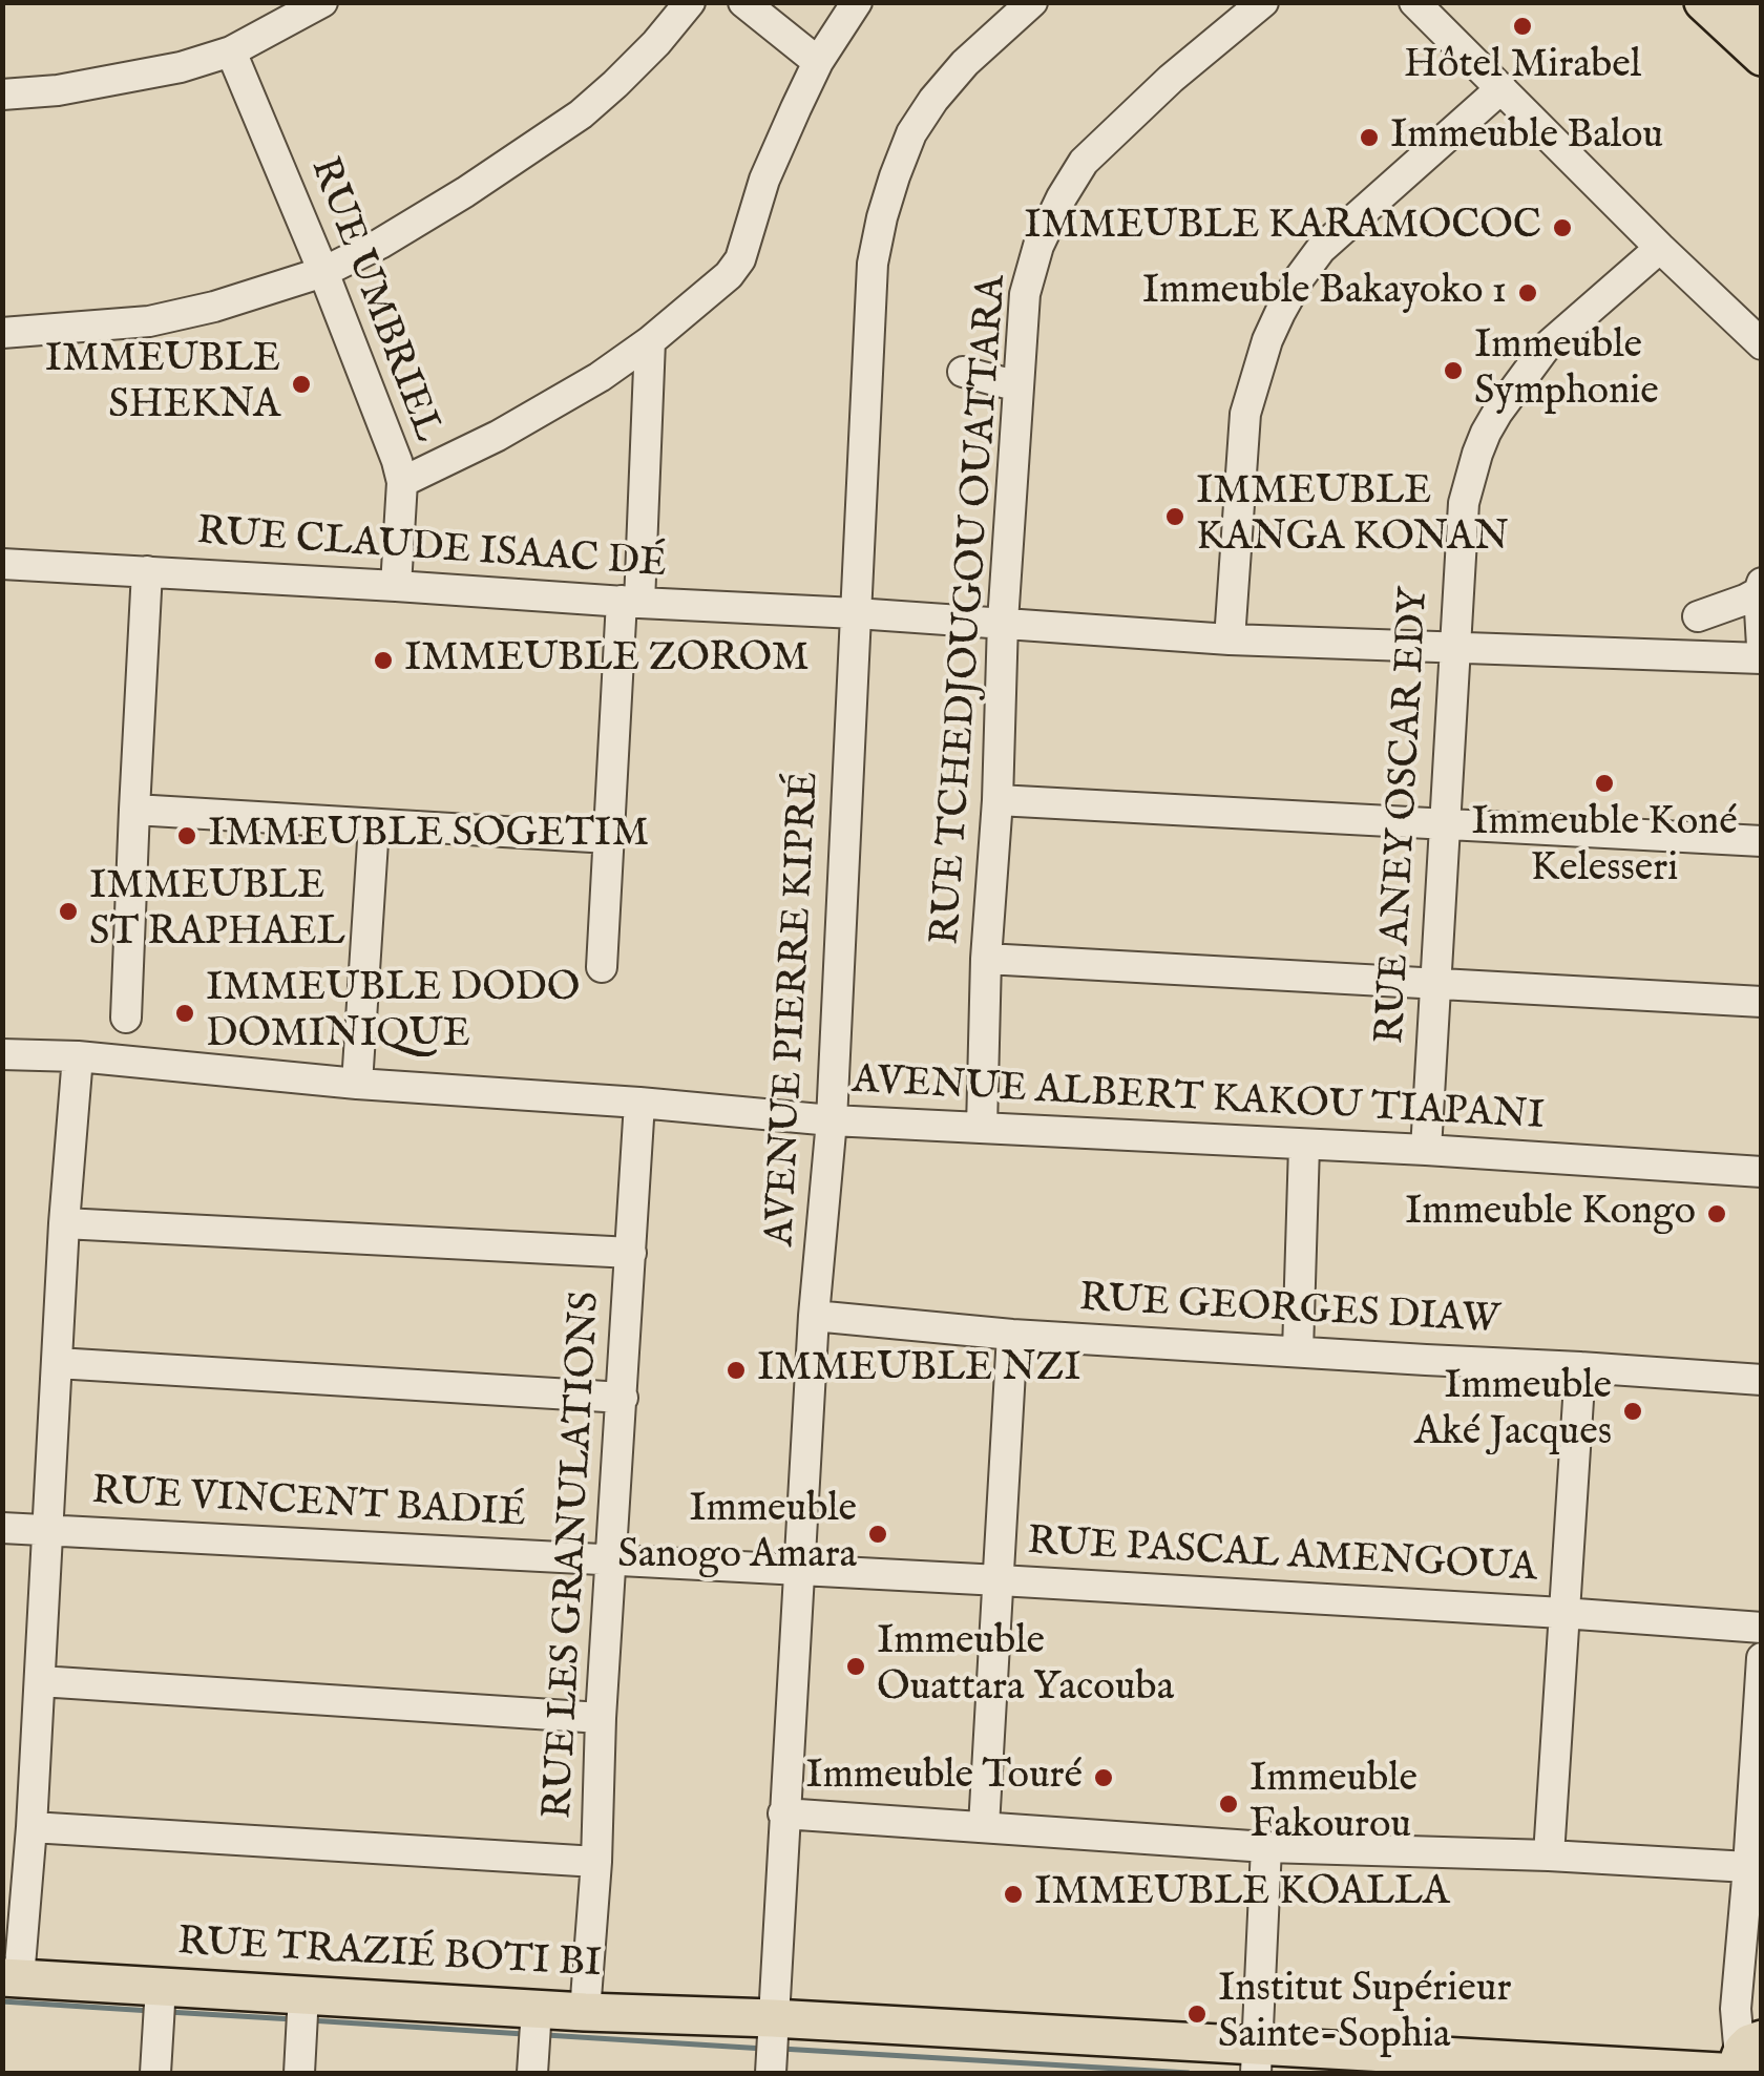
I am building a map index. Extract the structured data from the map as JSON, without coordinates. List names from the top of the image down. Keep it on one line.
{"streets":{"main road":["RUE TRAZIÉ BOTI BI"],"street":["RUE UMBRIEL","RUE CLAUDE ISAAC DÉ","RUE TCHEDJOUGOU OUATTARA","RUE ANEY OSCAR EDY","AVENUE PIERRE KIPRÉ","AVENUE ALBERT KAKOU TIAPANI","RUE GEORGES DIAW","RUE VINCENT BADIÉ","RUE LES GRANULATIONS","RUE PASCAL AMENGOUA"]},"crossings":[["RUE UMBRIEL","RUE CLAUDE ISAAC DÉ"],["RUE CLAUDE ISAAC DÉ","RUE TCHEDJOUGOU OUATTARA"],["RUE CLAUDE ISAAC DÉ","RUE ANEY OSCAR EDY"],["RUE CLAUDE ISAAC DÉ","AVENUE PIERRE KIPRÉ"],["RUE TCHEDJOUGOU OUATTARA","AVENUE ALBERT KAKOU TIAPANI"],["RUE ANEY OSCAR EDY","AVENUE ALBERT KAKOU TIAPANI"],["AVENUE PIERRE KIPRÉ","AVENUE ALBERT KAKOU TIAPANI"],["AVENUE PIERRE KIPRÉ","RUE GEORGES DIAW"],["AVENUE PIERRE KIPRÉ","RUE VINCENT BADIÉ"],["AVENUE PIERRE KIPRÉ","RUE PASCAL AMENGOUA"],["AVENUE PIERRE KIPRÉ","RUE TRAZIÉ BOTI BI"],["AVENUE ALBERT KAKOU TIAPANI","RUE LES GRANULATIONS"],["RUE VINCENT BADIÉ","RUE LES GRANULATIONS"],["RUE VINCENT BADIÉ","RUE PASCAL AMENGOUA"],["RUE LES GRANULATIONS","RUE TRAZIÉ BOTI BI"]],"places":["Hôtel Mirabel","Immeuble Balou","IMMEUBLE KARAMOCOC","Immeuble Bakayoko 1","Immeuble Symphonie","IMMEUBLE SHEKNA","IMMEUBLE KANGA KONAN","IMMEUBLE ZOROM","Immeuble Koné Kelesseri","IMMEUBLE SOGETIM","IMMEUBLE ST RAPHAEL","IMMEUBLE DODO DOMINIQUE","Immeuble Kongo","IMMEUBLE NZI","Immeuble Aké Jacques","Immeuble Sanogo Amara","Immeuble Ouattara Yacouba","Immeuble Touré","Immeuble Fakourou","IMMEUBLE KOALLA","Institut Supérieur Sainte-Sophia"]}
